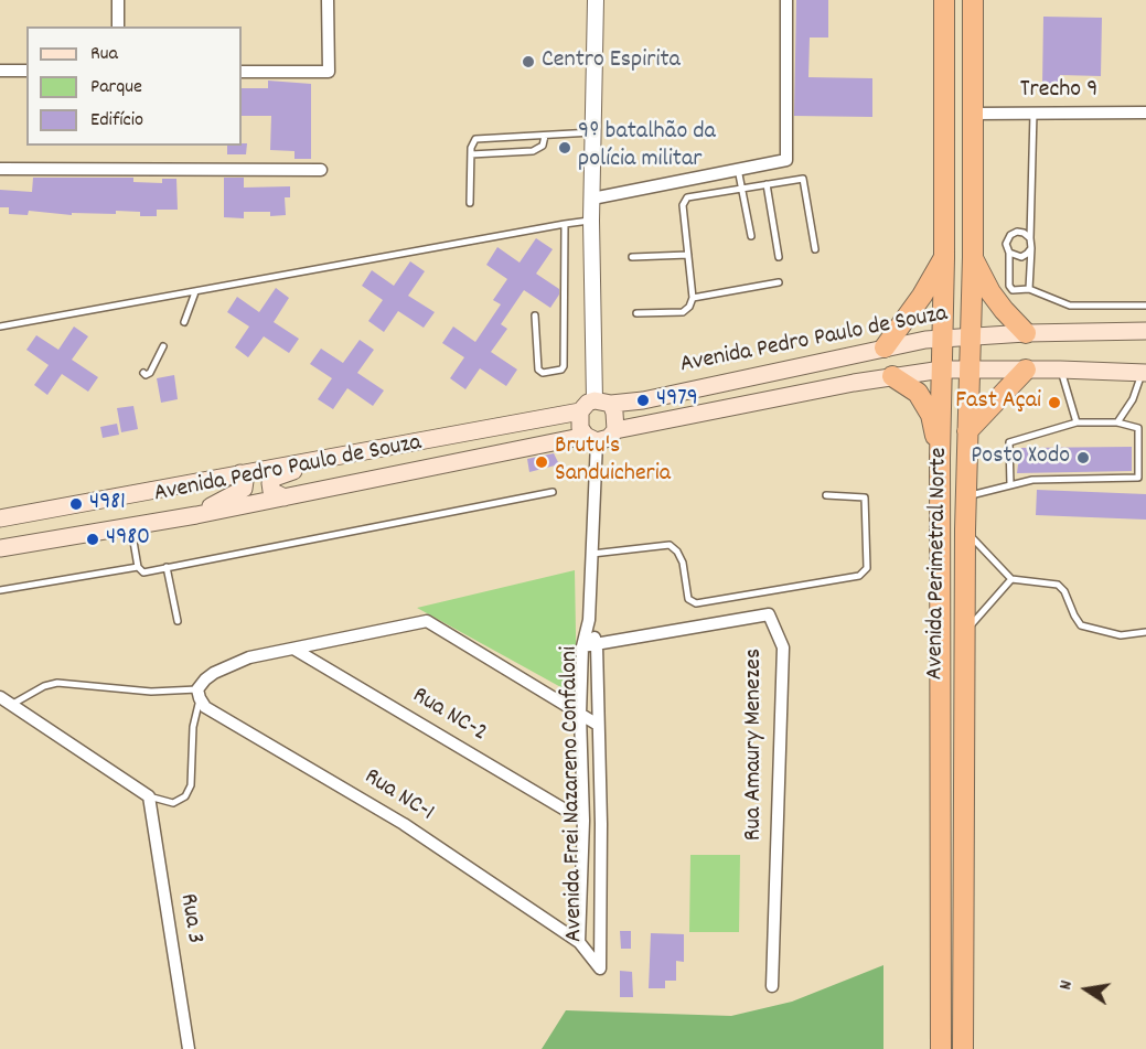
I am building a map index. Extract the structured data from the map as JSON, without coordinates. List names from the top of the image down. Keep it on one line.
{"streets":{"highway":["Avenida Perimetral Norte"],"main road":["Avenida Pedro Paulo de Souza"],"street":["Trecho 9","Rua NC-2","Rua Amaury Menezes","Avenida Frei Nazareno Confaloni","Rua NC-1","Rua 3"]},"crossings":[["Trecho 9","Avenida Perimetral Norte"],["Avenida Pedro Paulo de Souza","Avenida Perimetral Norte"],["Avenida Pedro Paulo de Souza","Avenida Frei Nazareno Confaloni"],["Rua NC-2","Avenida Frei Nazareno Confaloni"],["Rua Amaury Menezes","Avenida Frei Nazareno Confaloni"],["Avenida Frei Nazareno Confaloni","Rua NC-1"]],"places":["Centro Espirita","9º batalhão da polícia militar","4979","Fast Açai","Posto Xodo","Brutu's Sanduicheria","4981","4980"],"legend":["Rua","Parque","Edifício"],"north":"left"}
